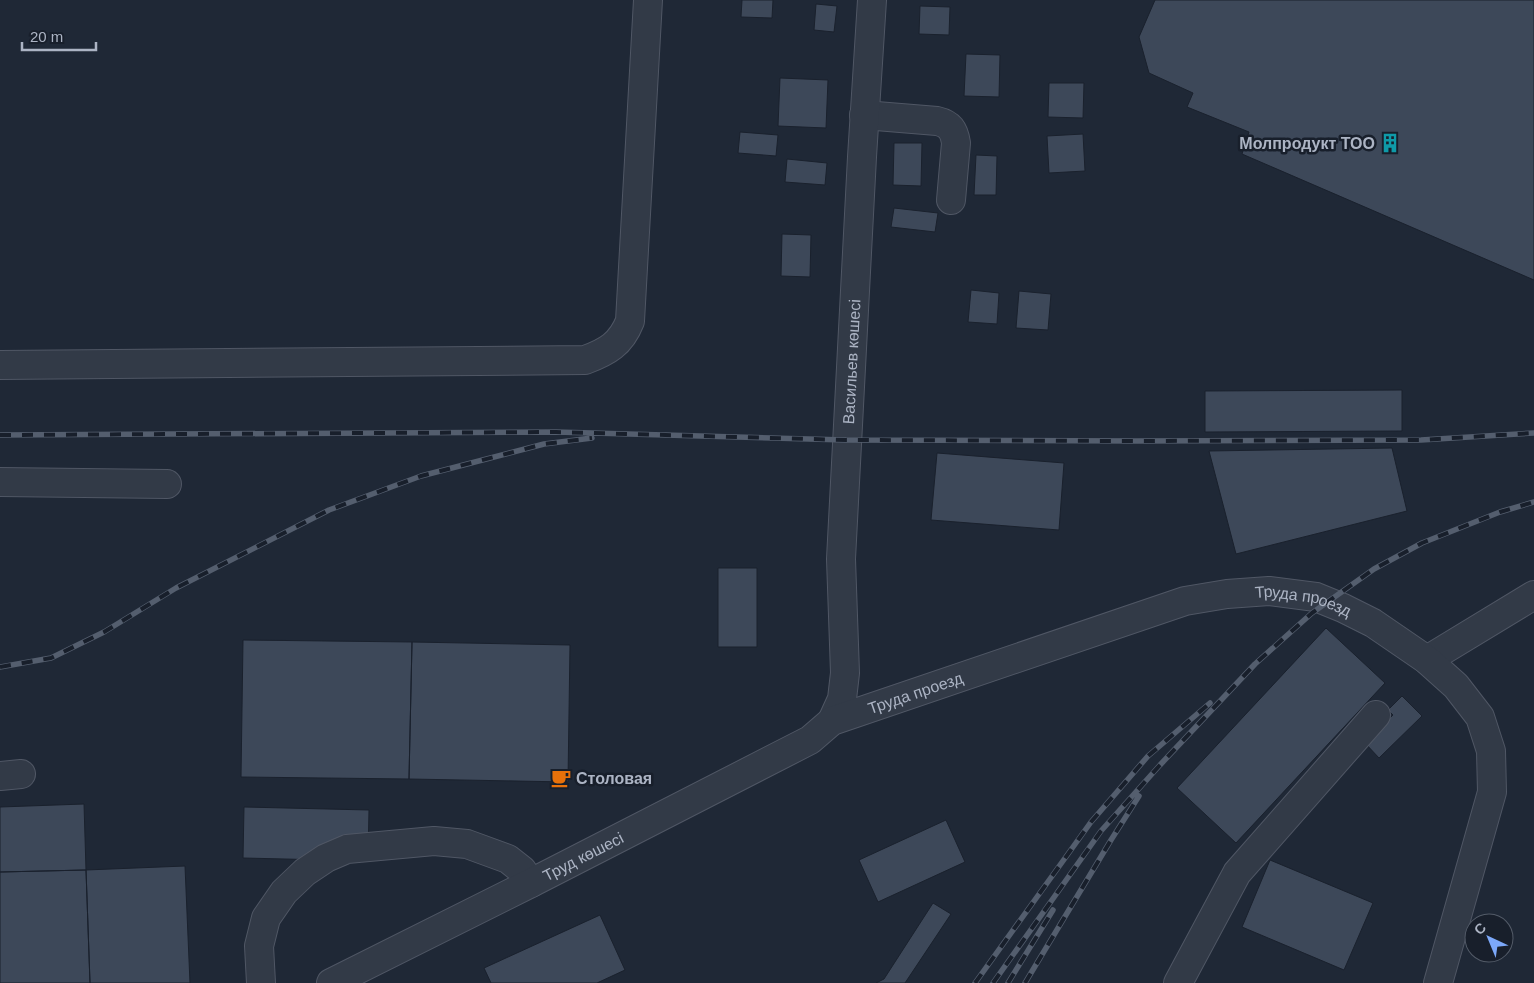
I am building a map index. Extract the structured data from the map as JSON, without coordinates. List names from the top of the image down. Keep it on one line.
{"streets":{"street":["Васильев көшесі","Труда проезд","Труд көшесі"]},"crossings":[["Васильев көшесі","Труда проезд"],["Васильев көшесі","Труд көшесі"],["Труда проезд","Труд көшесі"]],"places":{"building":["Молпродукт ТОО"],"cafe":["Столовая"]},"scale_bar":"20 m","north":"top left"}
